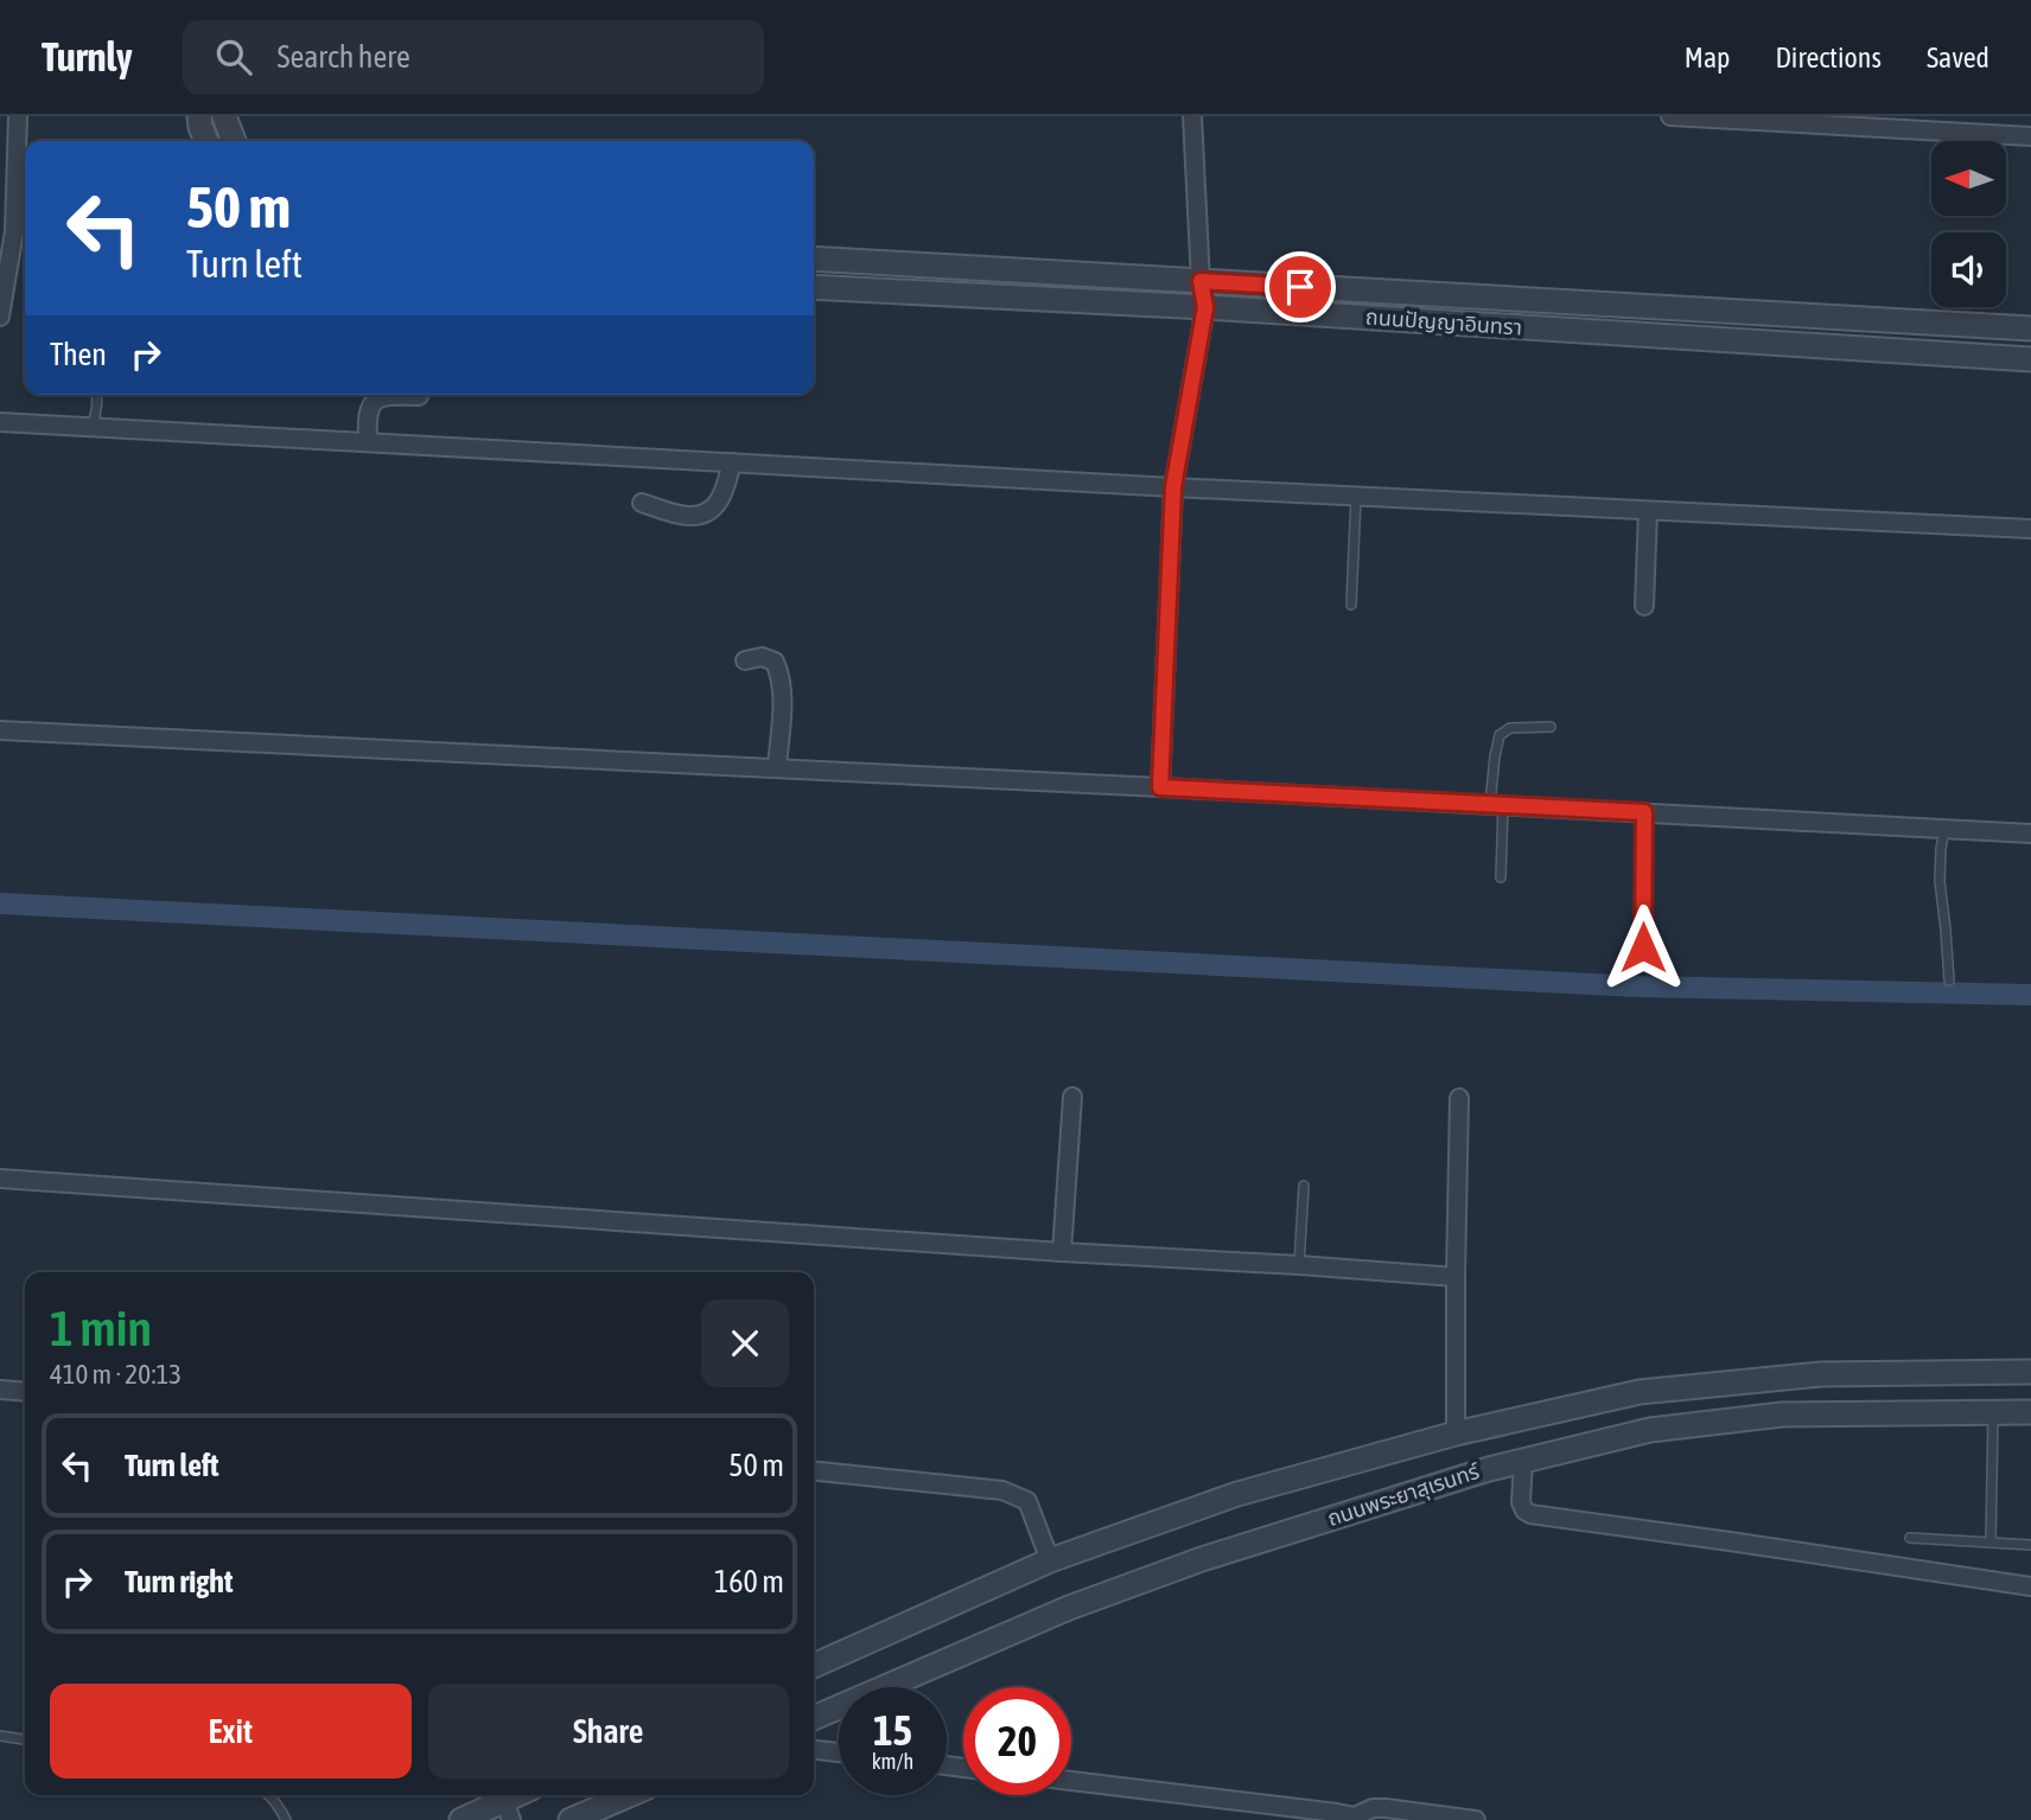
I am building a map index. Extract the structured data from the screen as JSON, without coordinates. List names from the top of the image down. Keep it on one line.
{"streets":{"street":["ถนนปัญญาอินทรา","ถนนพระยาสุเรนทร์"]},"north":"left","page":{"header":"Turnly","search":"Search here","nav":["Map","Directions","Saved"],"turn":["50 m","Turn left"],"then":"Then","heading":["1 min","410 m · 20:13"],"list":[{"name":"Turn left","value":"50 m"},{"name":"Turn right","value":"160 m"}],"buttons":["Exit","Share"],"speed":"15 km/h","limit":"20"}}
